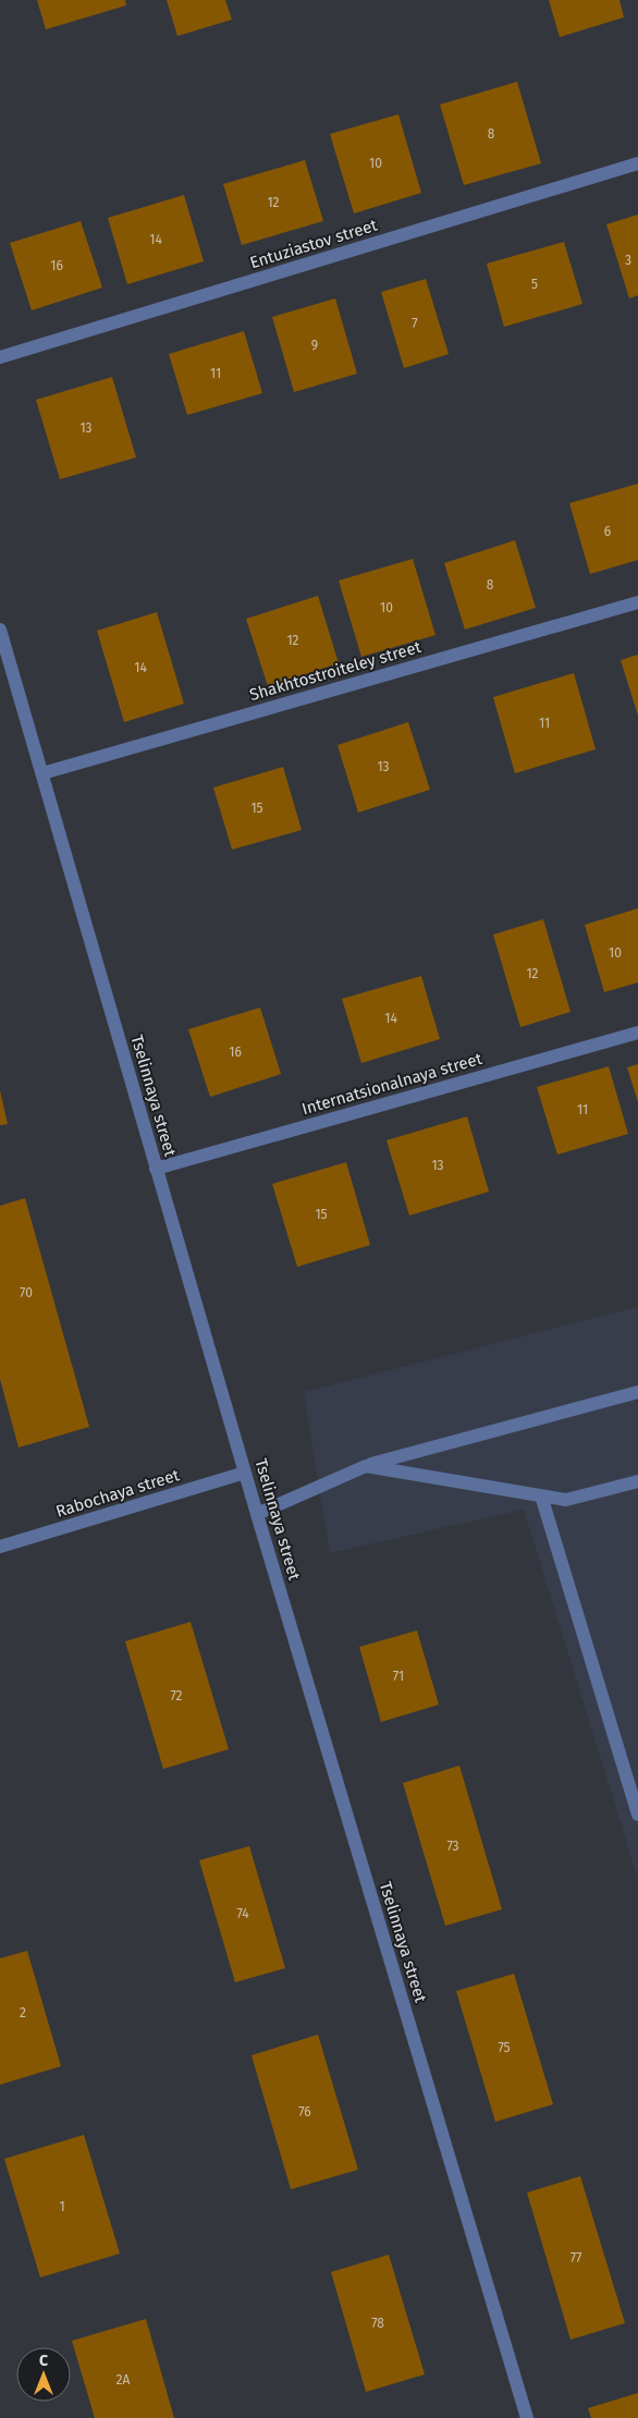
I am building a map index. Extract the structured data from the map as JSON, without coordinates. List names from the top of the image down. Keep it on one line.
{"streets":{"street":["Entuziastov street","Shakhtostroiteley street","Internatsionalnaya street","Tselinnaya street","Rabochaya street"]},"crossings":[["Shakhtostroiteley street","Tselinnaya street"],["Internatsionalnaya street","Tselinnaya street"],["Tselinnaya street","Rabochaya street"]],"house_numbers":["8","10","12","14","3","16","5","7","9","11","13","6","8","10","12","14","11","13","15","10","12","14","16","11","13","15","70","71","72","73","74","2","75","76","1","77","78","2А"],"north":"top"}
